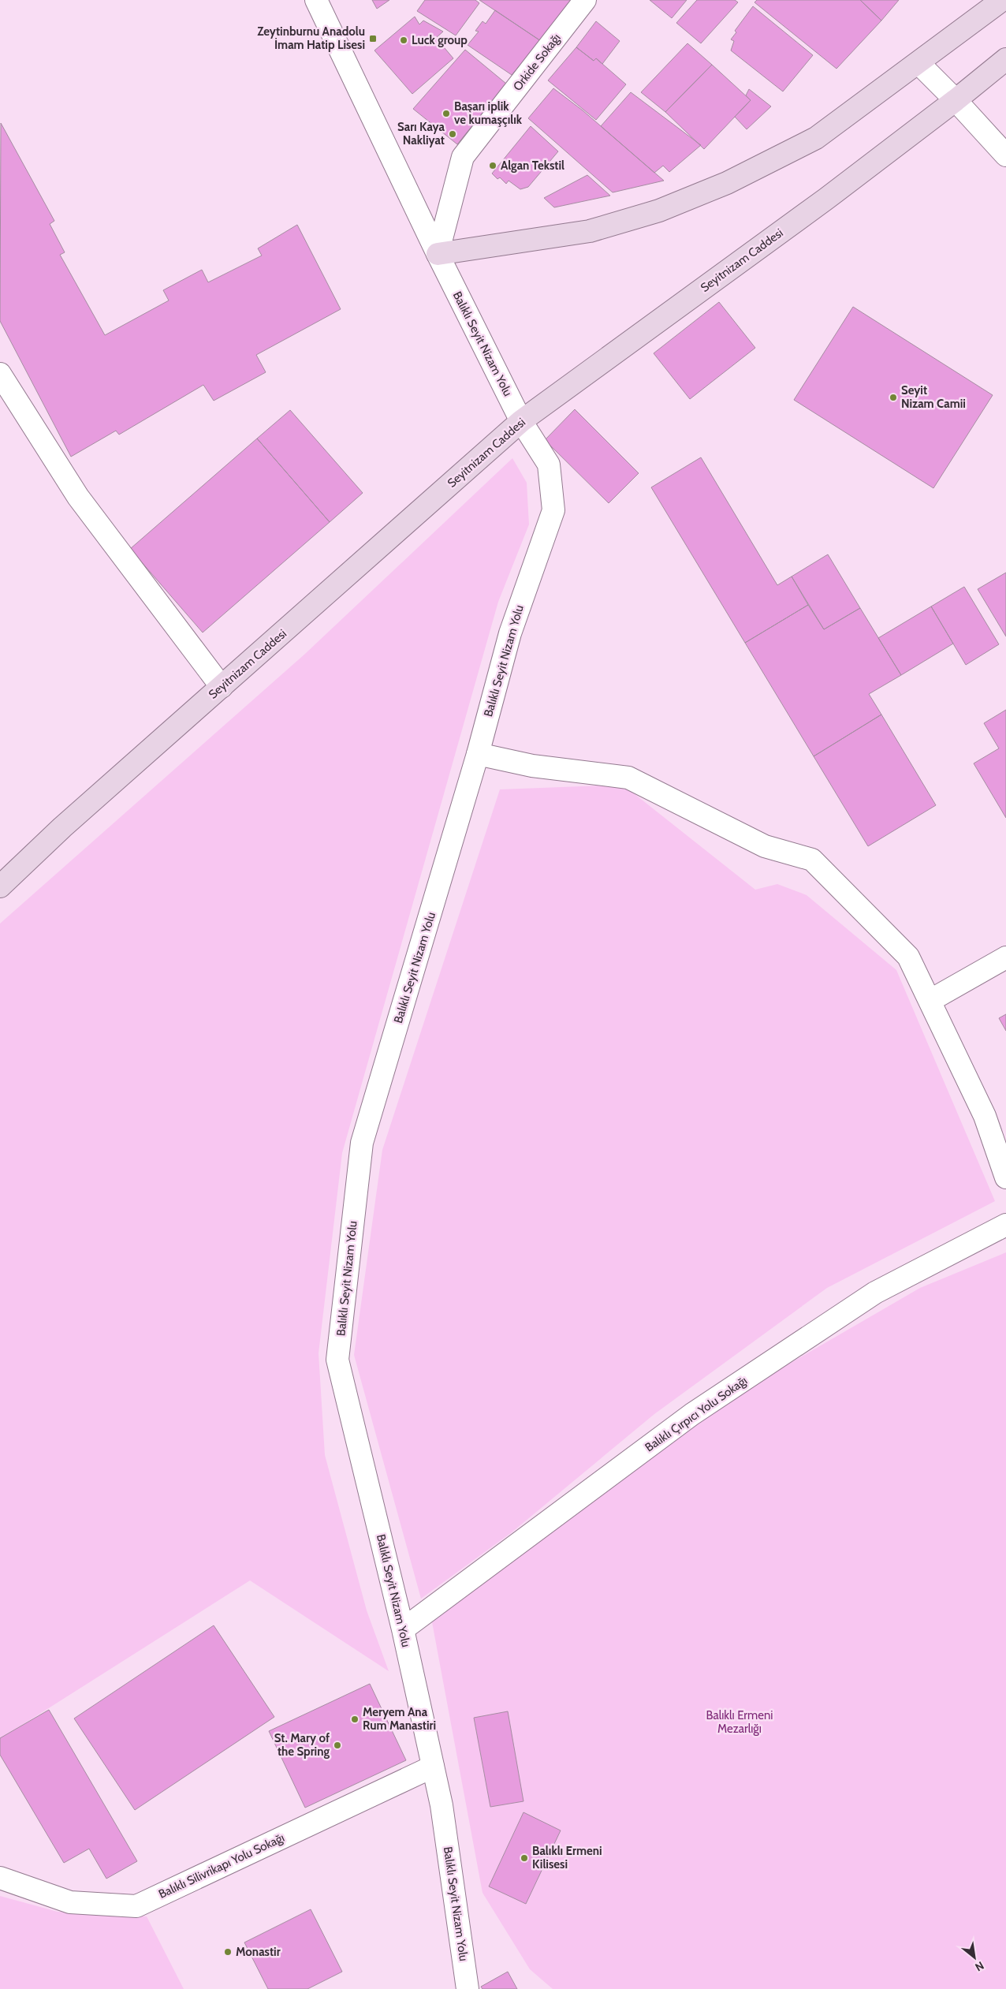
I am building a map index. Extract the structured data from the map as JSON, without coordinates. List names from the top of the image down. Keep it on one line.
{"streets":{"main road":["Seyitnizam Caddesi"],"street":["Orkide Sokağı","Balıklı Seyit Nizam Yolu","Balıklı Çırpıcı Yolu Sokağı","Balıklı Silivrikapı Yolu Sokağı"]},"crossings":[["Orkide Sokağı","Balıklı Seyit Nizam Yolu"],["Seyitnizam Caddesi","Balıklı Seyit Nizam Yolu"],["Balıklı Seyit Nizam Yolu","Balıklı Çırpıcı Yolu Sokağı"],["Balıklı Seyit Nizam Yolu","Balıklı Silivrikapı Yolu Sokağı"]],"parks":["Balıklı Ermeni Mezarlığı"],"places":{"transit":["Zeytinburnu Anadolu İmam Hatip Lisesi"],"other":["Luck group","Başarı iplik ve kumaşçılık","Sarı Kaya Nakliyat","Algan Tekstil","Seyit Nizam Camii","Meryem Ana Rum Manastiri","St. Mary of the Spring","Balıklı Ermeni Kilisesi","Monastir"]},"north":"bottom right"}
